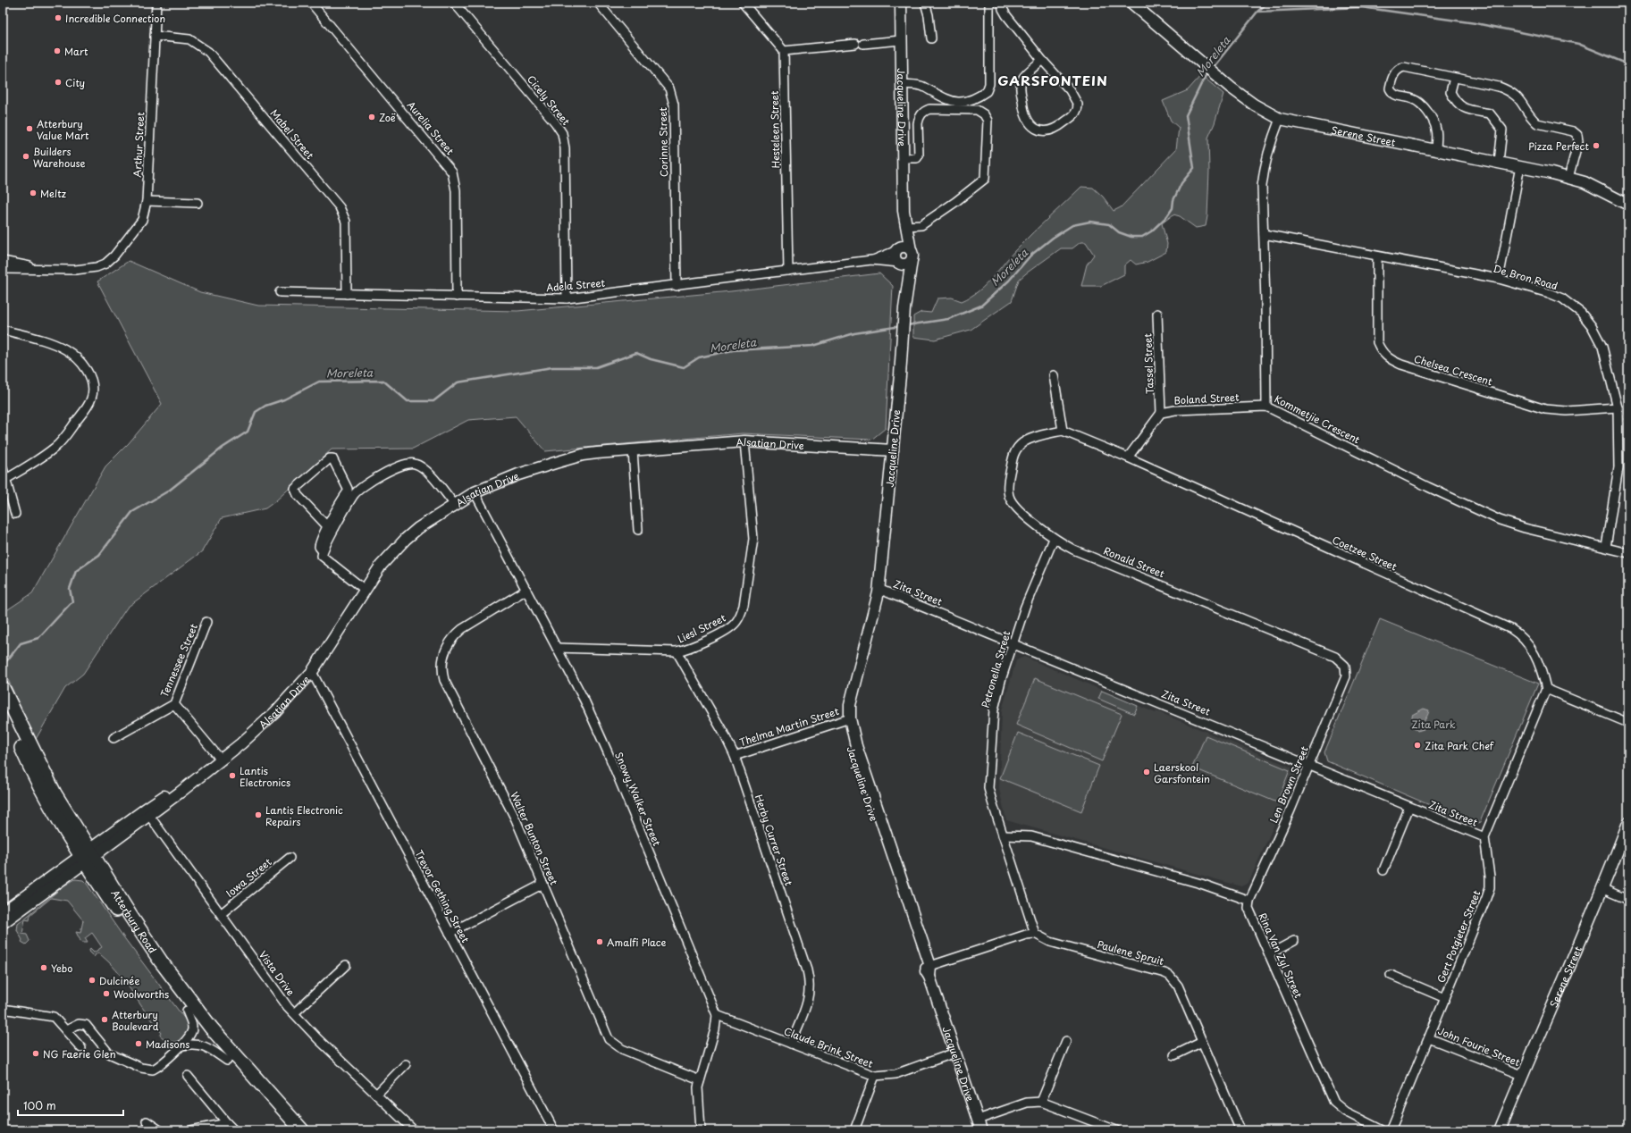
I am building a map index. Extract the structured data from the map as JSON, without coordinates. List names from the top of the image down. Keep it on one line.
{"streets":{"main road":["Atterbury Road"],"street":["Cicely Street","Jacqueline Drive","Aurelia Street","Hesteleen Street","Mabel Street","Serene Street","Corinne Street","Arthur Street","De Bron Road","Adela Street","Tassel Street","Chelsea Crescent","Boland Street","Kommetjie Crescent","Alsatian Drive","Coetzee Street","Ronald Street","Zita Street","Liesl Street","Tennessee Street","Petronella Street","Thelma Martin Street","Len Brown Street","Snowy Walker Street","Walter Bunton Street","Herby Currer Street","Iowa Street","Trevor Gething Street","Gert Potgieter Street","Paulene Spruit","Rina Van Zyl Street","Vista Drive","John Fourie Street","Claude Brink Street"]},"crossings":[["Cicely Street","Adela Street"],["Jacqueline Drive","Adela Street"],["Jacqueline Drive","Alsatian Drive"],["Jacqueline Drive","Zita Street"],["Jacqueline Drive","Thelma Martin Street"],["Jacqueline Drive","Claude Brink Street"],["Aurelia Street","Adela Street"],["Hesteleen Street","Adela Street"],["Mabel Street","Arthur Street"],["Mabel Street","Adela Street"],["Serene Street","Kommetjie Crescent"],["Serene Street","John Fourie Street"],["Corinne Street","Adela Street"],["De Bron Road","Chelsea Crescent"],["De Bron Road","Kommetjie Crescent"],["Tassel Street","Boland Street"],["Boland Street","Kommetjie Crescent"],["Alsatian Drive","Liesl Street"],["Alsatian Drive","Snowy Walker Street"],["Alsatian Drive","Trevor Gething Street"],["Alsatian Drive","Atterbury Road"],["Alsatian Drive","Vista Drive"],["Coetzee Street","Ronald Street"],["Coetzee Street","Gert Potgieter Street"],["Ronald Street","Petronella Street"],["Ronald Street","Len Brown Street"],["Zita Street","Petronella Street"],["Zita Street","Len Brown Street"],["Zita Street","Gert Potgieter Street"],["Liesl Street","Snowy Walker Street"],["Liesl Street","Herby Currer Street"],["Petronella Street","Paulene Spruit"],["Thelma Martin Street","Herby Currer Street"],["Len Brown Street","Rina Van Zyl Street"],["Snowy Walker Street","Walter Bunton Street"],["Snowy Walker Street","Claude Brink Street"],["Herby Currer Street","Claude Brink Street"],["Iowa Street","Vista Drive"],["Gert Potgieter Street","John Fourie Street"]],"districts":["GARSFONTEIN"],"water":["Moreleta"],"parks":["Zita Park"],"places":["Incredible Connection","Mart","City","Zoë","Atterbury Value Mart","Pizza Perfect","Builders Warehouse","Meltz","Zita Park Chef","Laerskool Garsfontein","Lantis Electronics","Lantis Electronic Repairs","Amalfi Place","Yebo","Dulcinée","Woolworths","Atterbury Boulevard","Madisons","NG Faerie Glen"],"scale_bar":"100 m"}
